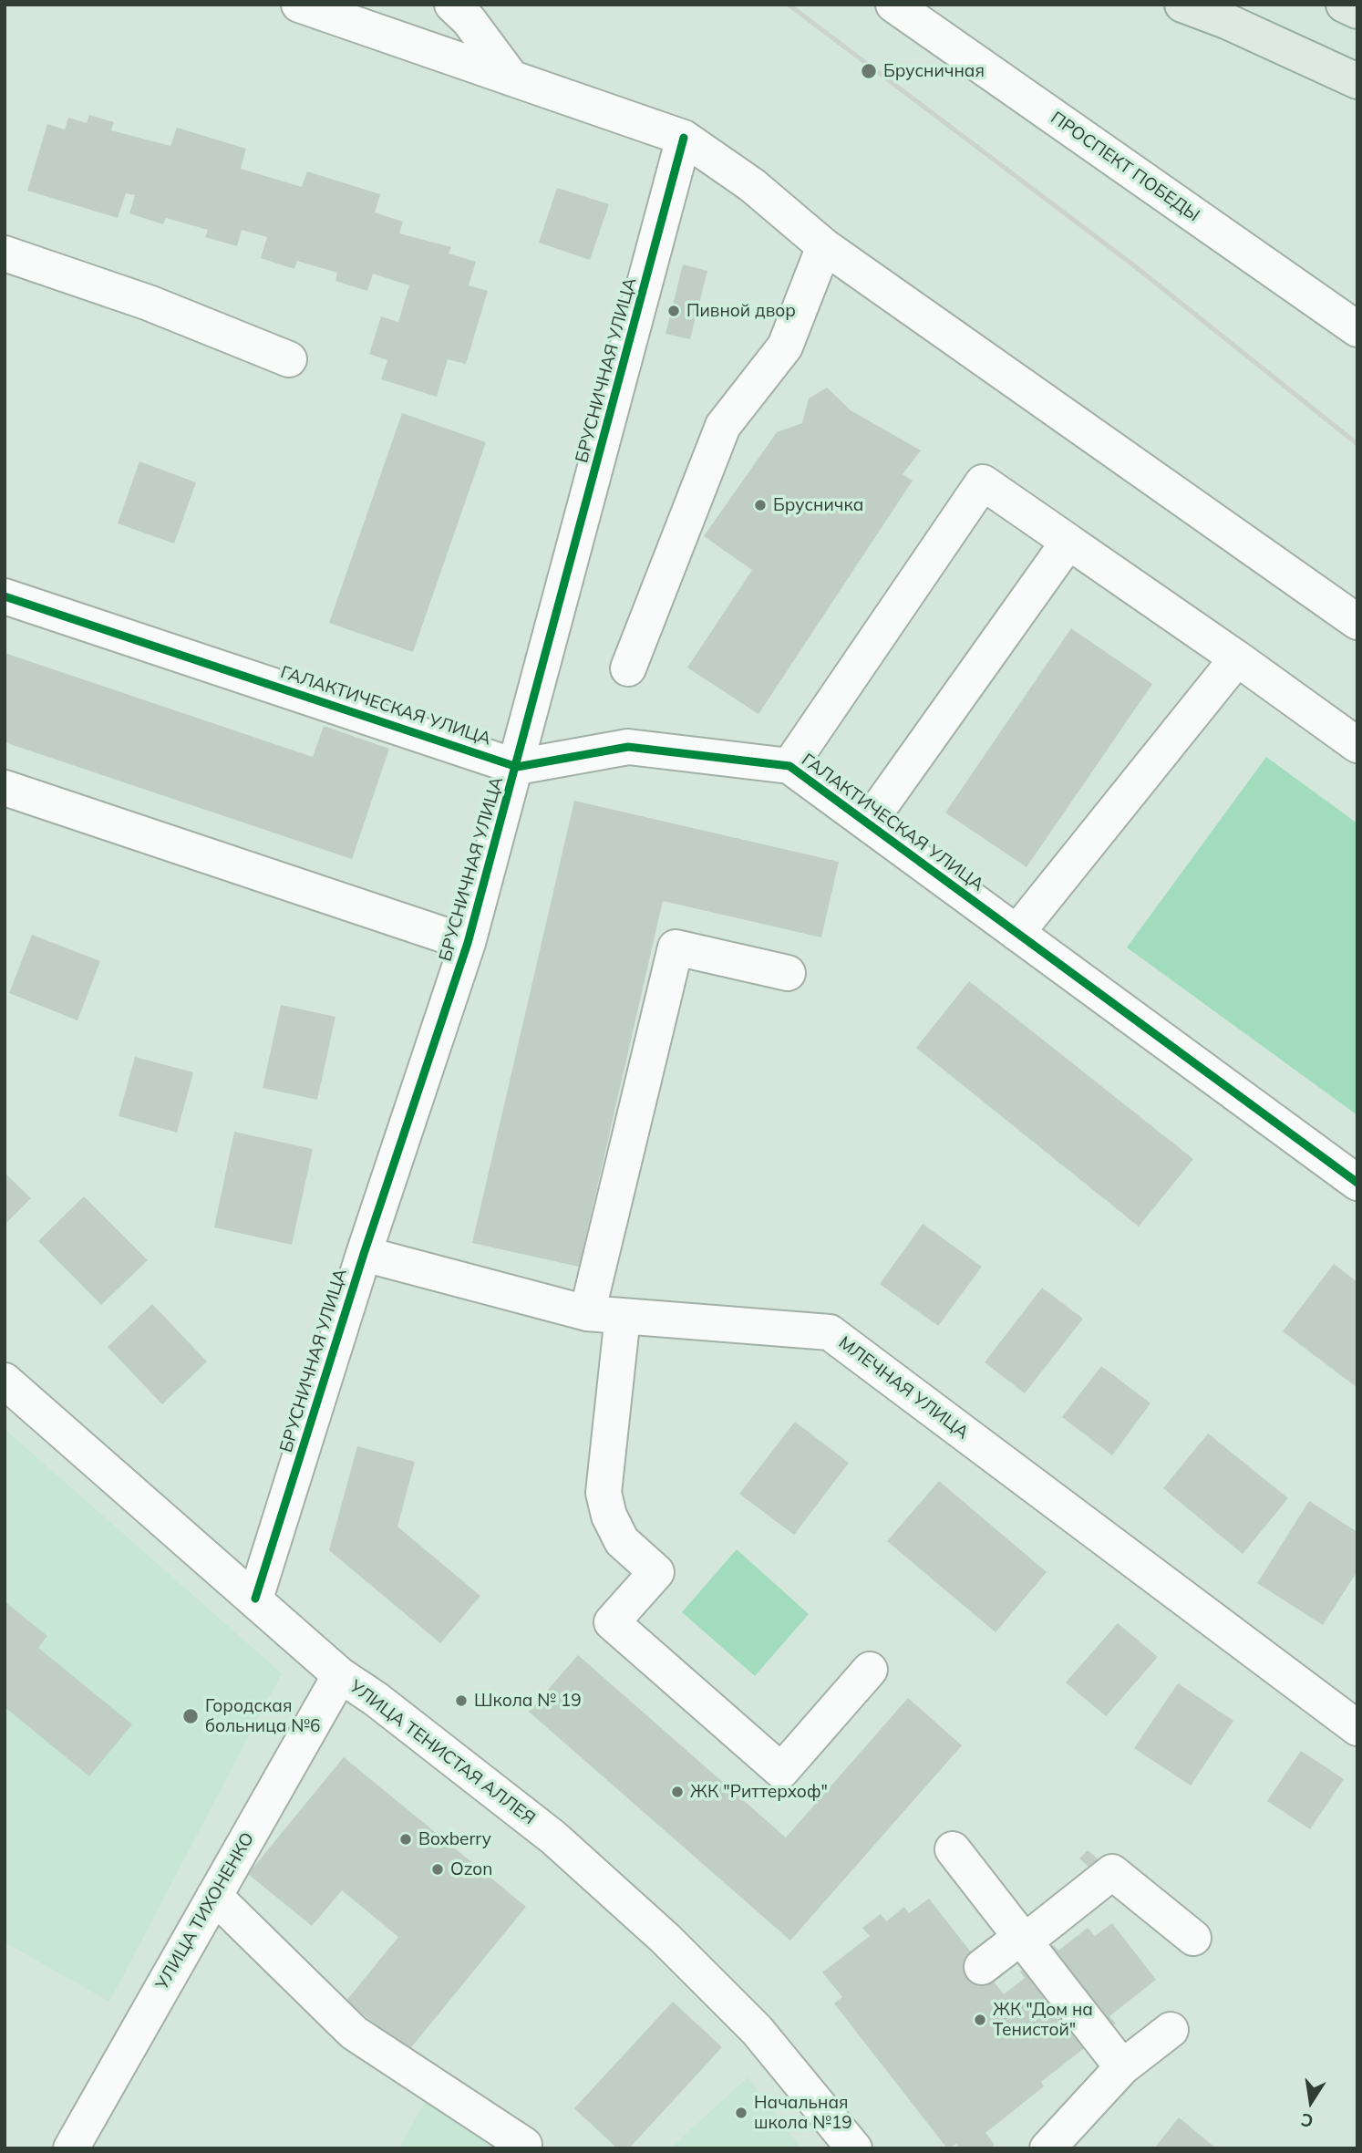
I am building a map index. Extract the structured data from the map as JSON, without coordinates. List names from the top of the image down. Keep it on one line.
{"streets":{"street":["ПРОСПЕКТ ПОБЕДЫ","БРУСНИЧНАЯ УЛИЦА","ГАЛАКТИЧЕСКАЯ УЛИЦА","МЛЕЧНАЯ УЛИЦА","УЛИЦА ТЕНИСТАЯ АЛЛЕЯ","УЛИЦА ТИХОНЕНКО"]},"crossings":[["БРУСНИЧНАЯ УЛИЦА","ГАЛАКТИЧЕСКАЯ УЛИЦА"],["БРУСНИЧНАЯ УЛИЦА","МЛЕЧНАЯ УЛИЦА"],["БРУСНИЧНАЯ УЛИЦА","УЛИЦА ТЕНИСТАЯ АЛЛЕЯ"],["УЛИЦА ТЕНИСТАЯ АЛЛЕЯ","УЛИЦА ТИХОНЕНКО"]],"places":["Брусничная","Пивной двор","Брусничка","Школа № 19","Городская больница №6","ЖК \"Риттерхоф\"","Boxberry","Ozon","ЖК \"Дом на Тенистой\"","Начальная школа №19"],"north":"bottom"}
